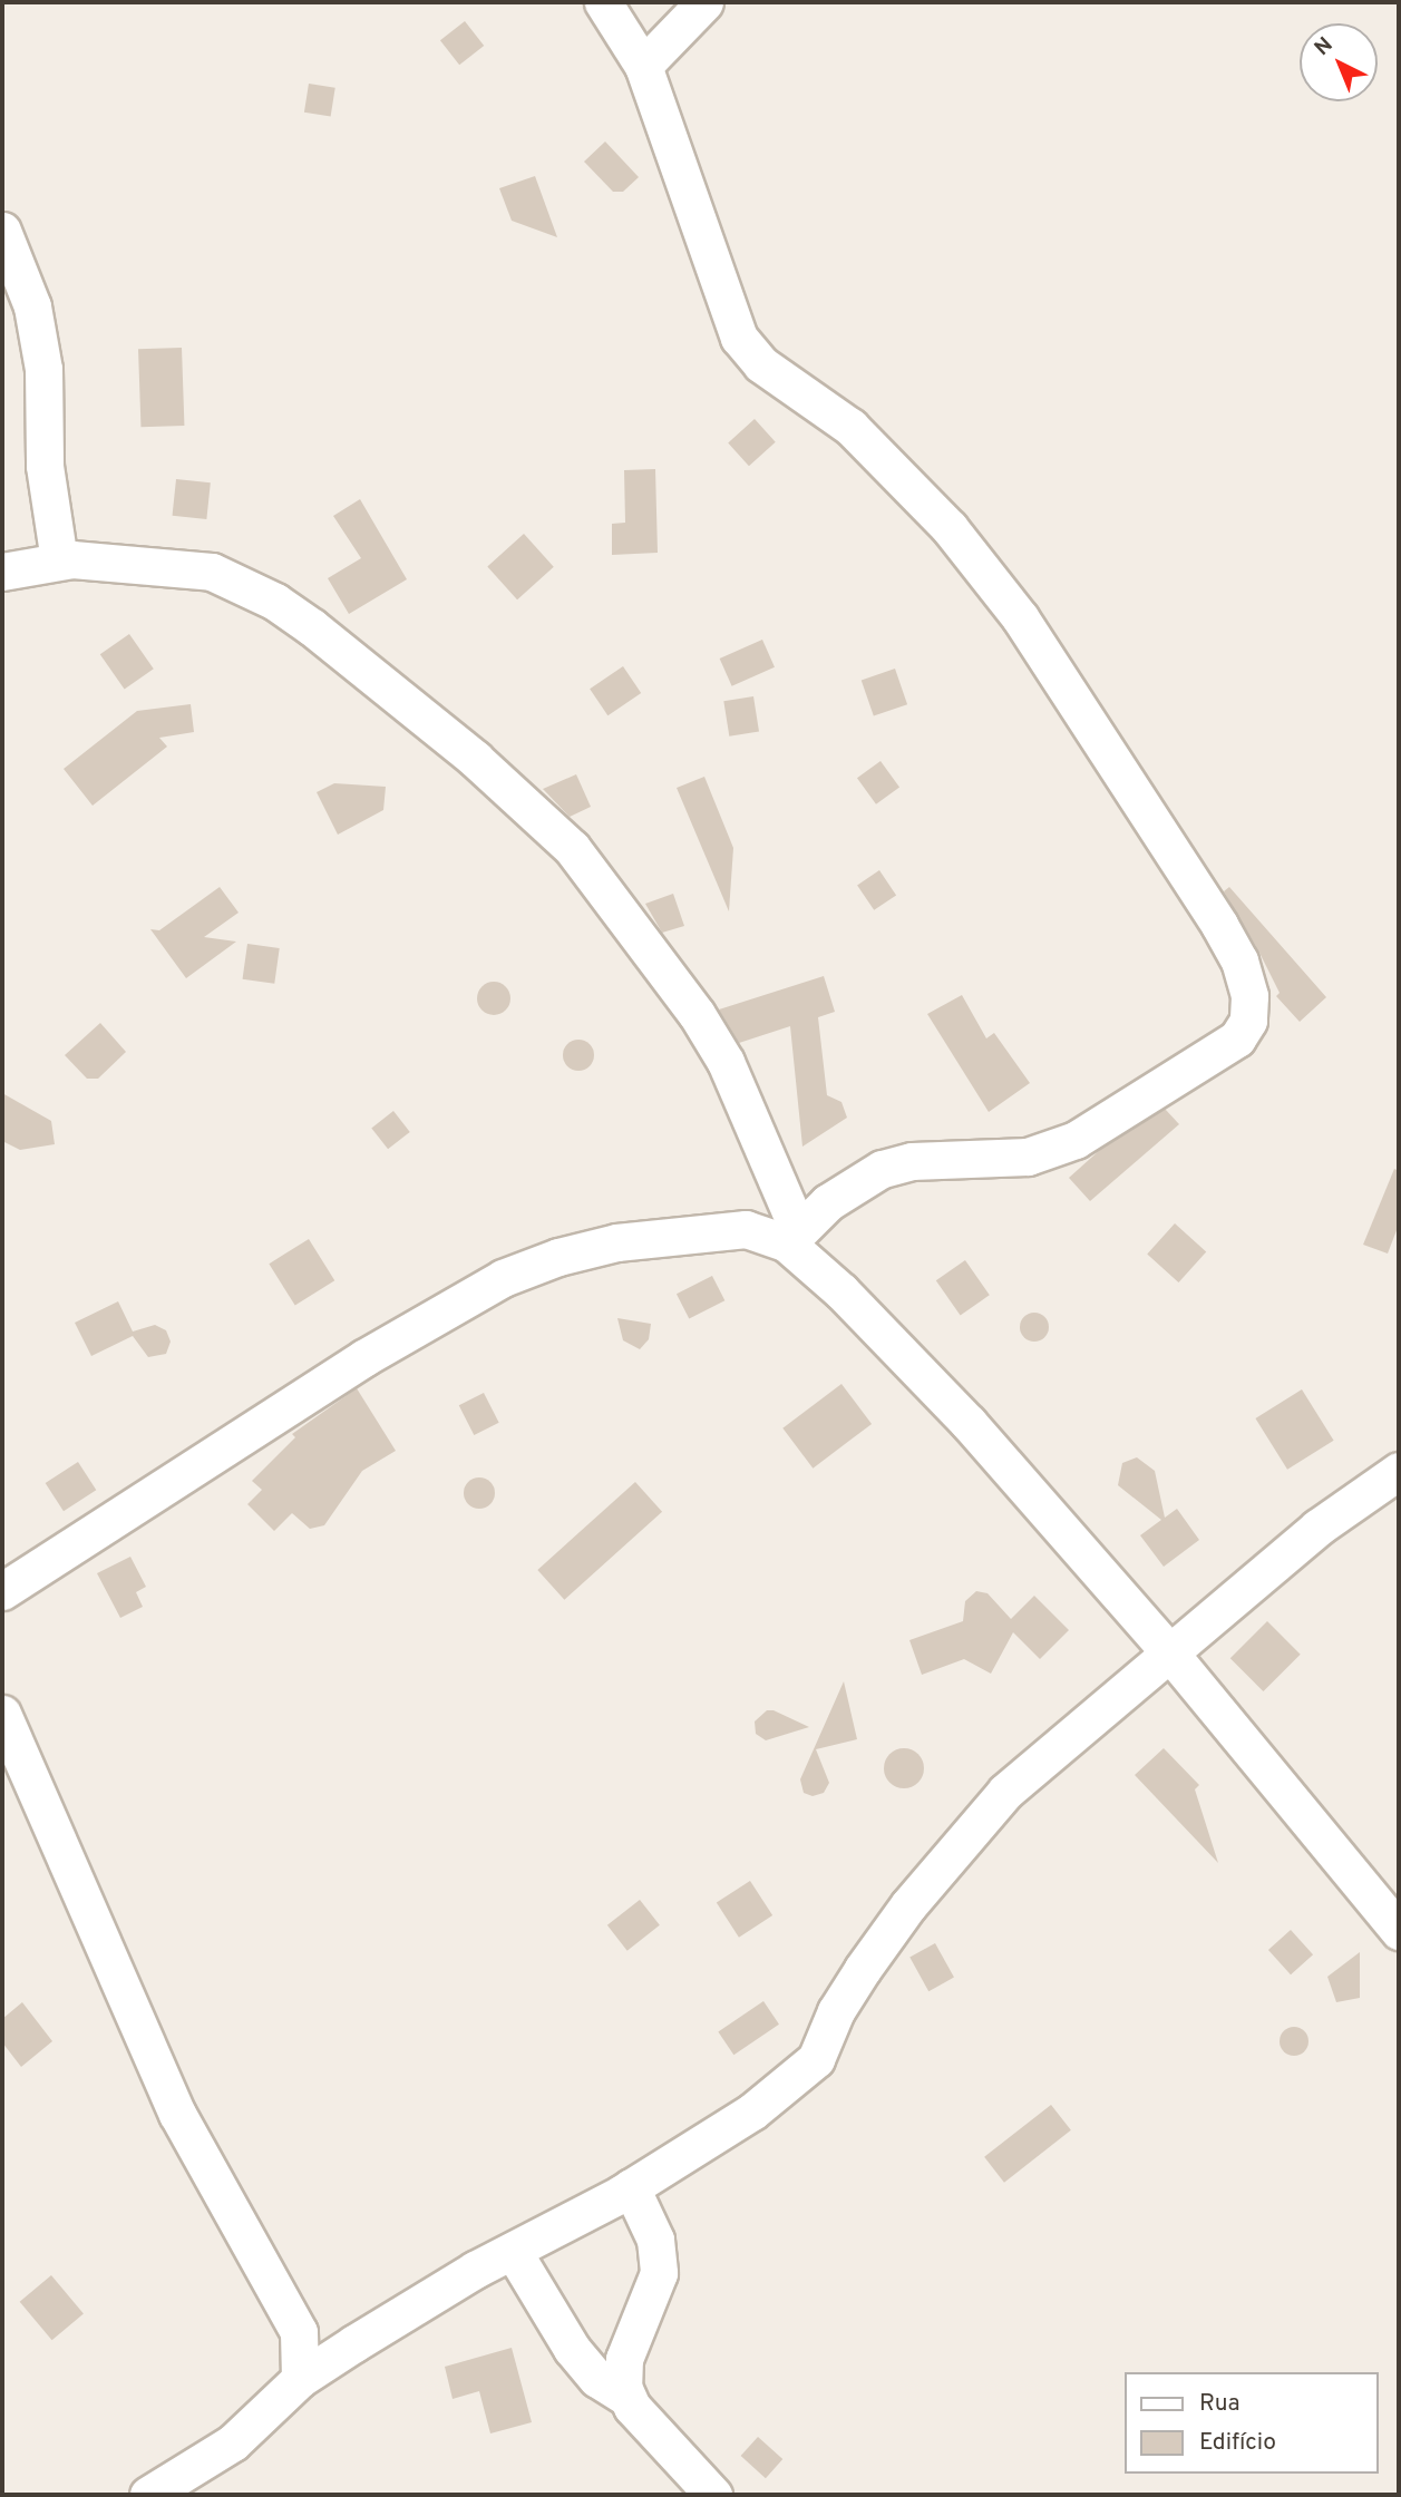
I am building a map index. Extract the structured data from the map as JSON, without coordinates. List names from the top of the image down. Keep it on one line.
{"legend":["Rua","Edifício"],"north":"top left"}
